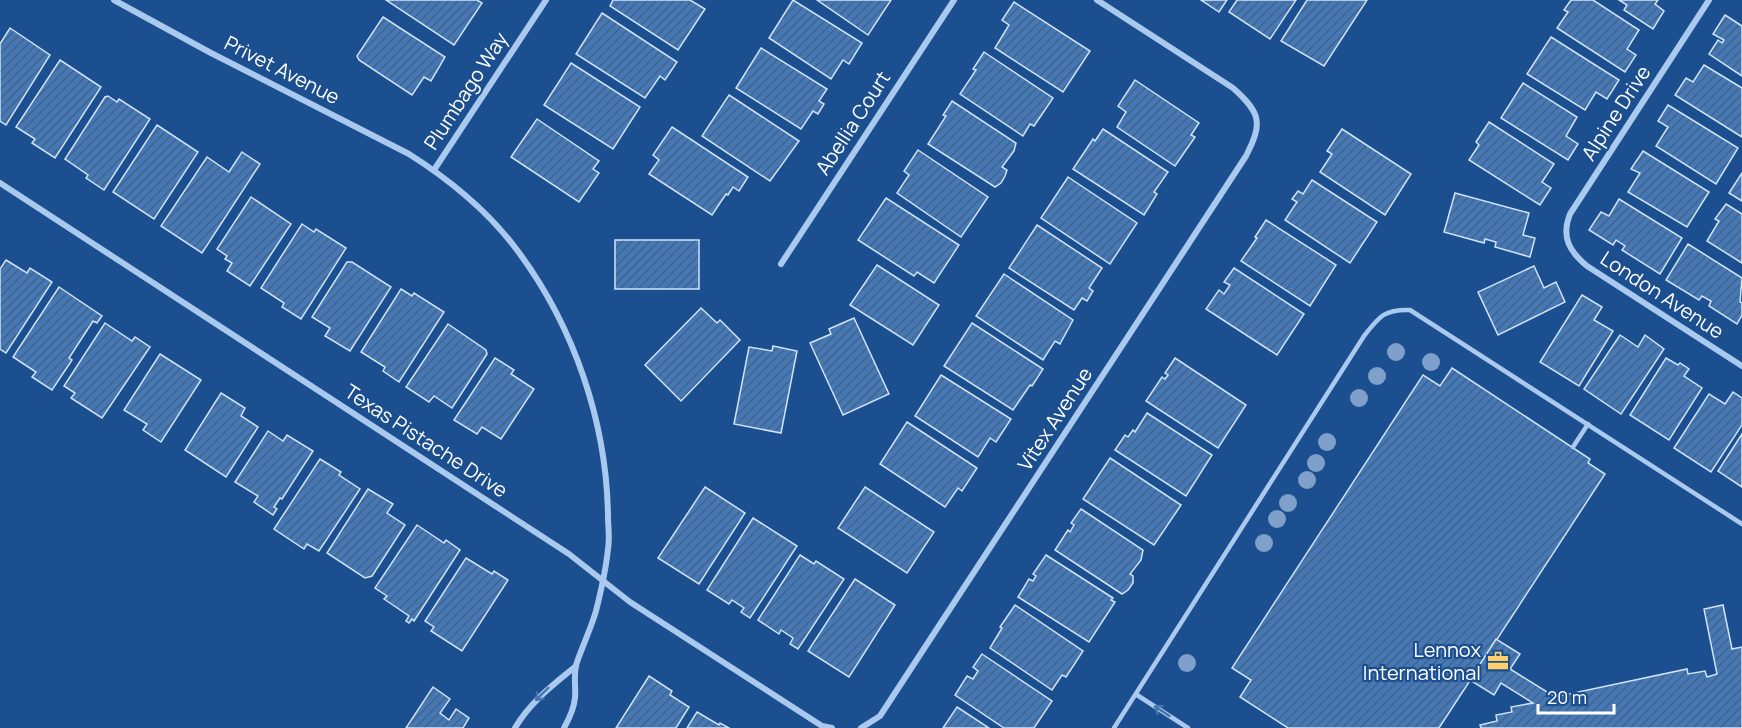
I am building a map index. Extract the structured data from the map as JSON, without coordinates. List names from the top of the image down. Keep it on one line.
{"streets":{"street":["Privet Avenue","Plumbago Way","Alpine Drive","Abellia Court","London Avenue","Vitex Avenue","Texas Pistache Drive"]},"crossings":[["Privet Avenue","Plumbago Way"],["Privet Avenue","Texas Pistache Drive"],["Alpine Drive","London Avenue"]],"places":{"office":["Lennox International"]},"scale_bar":"20 m"}
